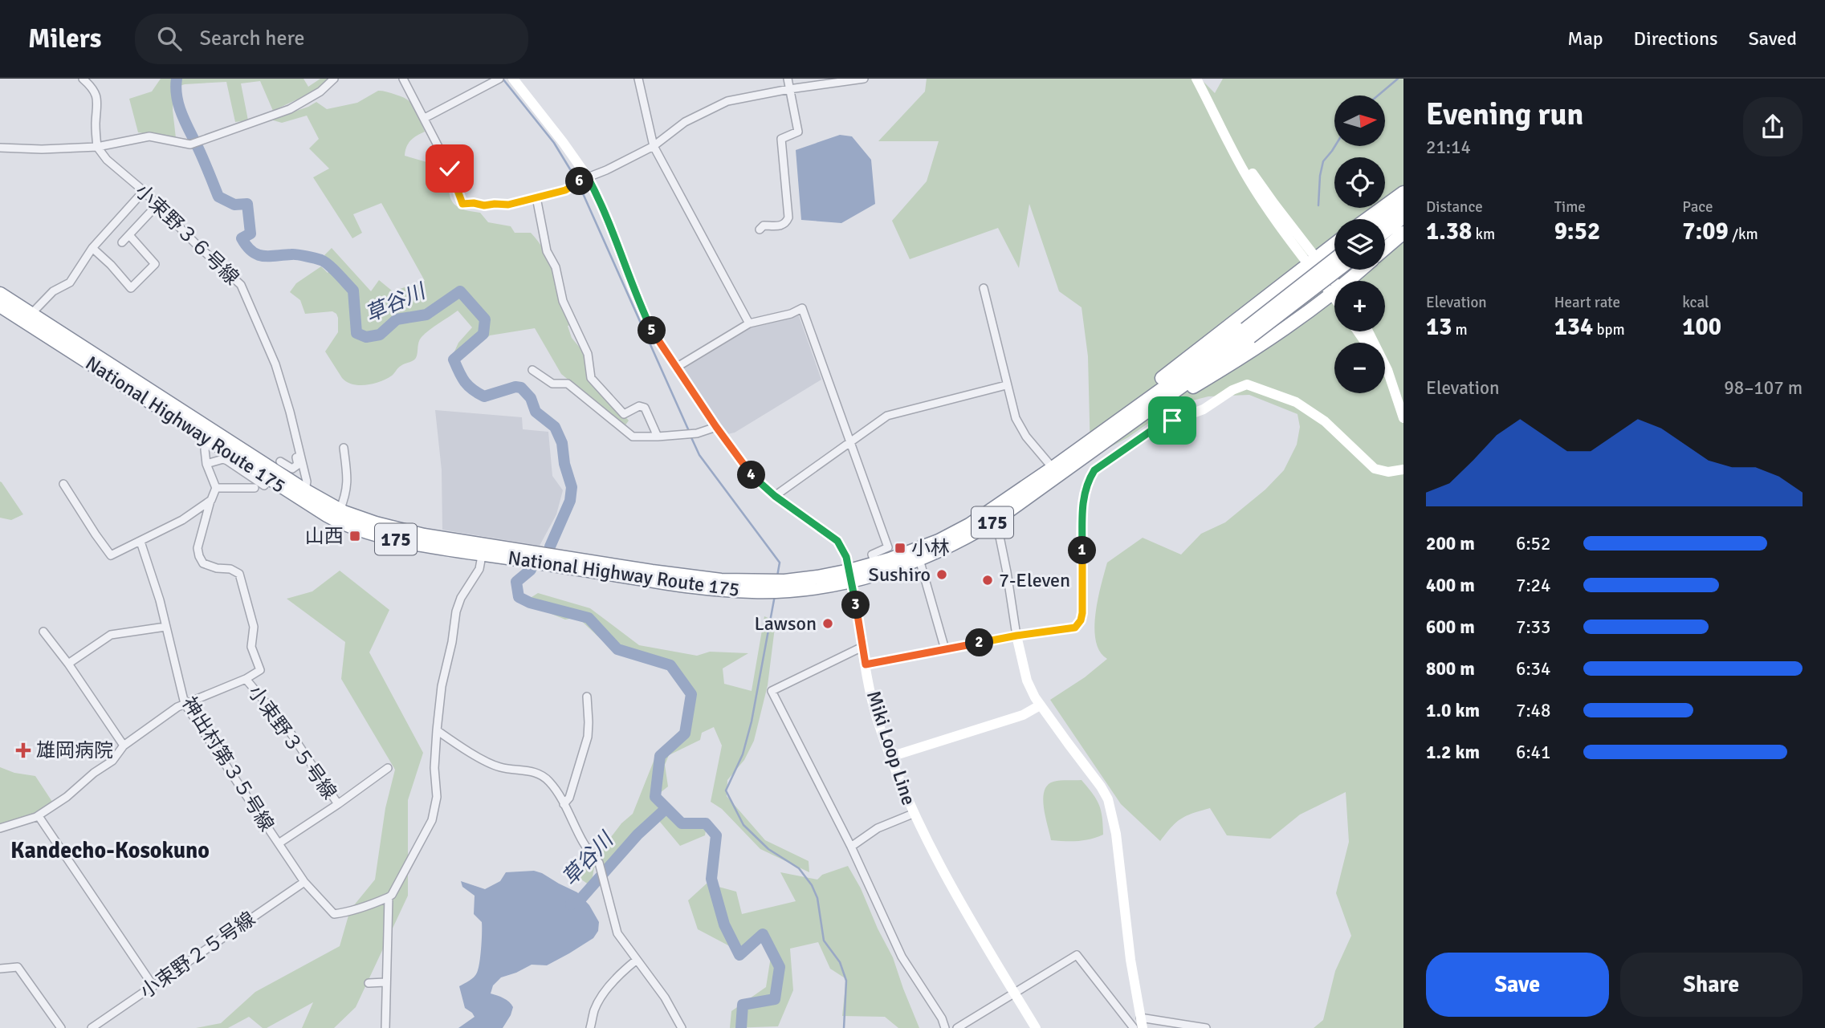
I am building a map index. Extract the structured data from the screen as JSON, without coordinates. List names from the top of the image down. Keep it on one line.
{"streets":{"highway":["National Highway Route 175","175"],"street":["小束野３６号線","小束野３５号線","Miki Loop Line","神出村第３５号線","小束野２５号線"]},"crossings":[["小束野３６号線","National Highway Route 175"],["National Highway Route 175","Miki Loop Line"],["小束野３５号線","神出村第３５号線"],["神出村第３５号線","小束野２５号線"]],"districts":["Kandecho-Kosokuno"],"water":["草谷川"],"places":{"transit":["山西","小林"],"other":["Sushiro","7-Eleven","Lawson"],"health":["雄岡病院"]},"north":"right","page":{"header":"Milers","search":"Search here","nav":["Map","Directions","Saved"],"heading":["Evening run","21:14"],"map_buttons":["+","−"],"pins":["6","5","4","1","3","2"],"stats":[["Distance","1.38 km"],["Time","9:52"],["Pace","7:09 /km"],["Elevation","13 m"],["Heart rate","134 bpm"],["kcal","100"]],"chart":["Elevation","98–107 m"],"list":[{"name":"200 m","note":"6:52"},{"name":"400 m","note":"7:24"},{"name":"600 m","note":"7:33"},{"name":"800 m","note":"6:34"},{"name":"1.0 km","note":"7:48"},{"name":"1.2 km","note":"6:41"}],"buttons":["Save","Share"]}}
